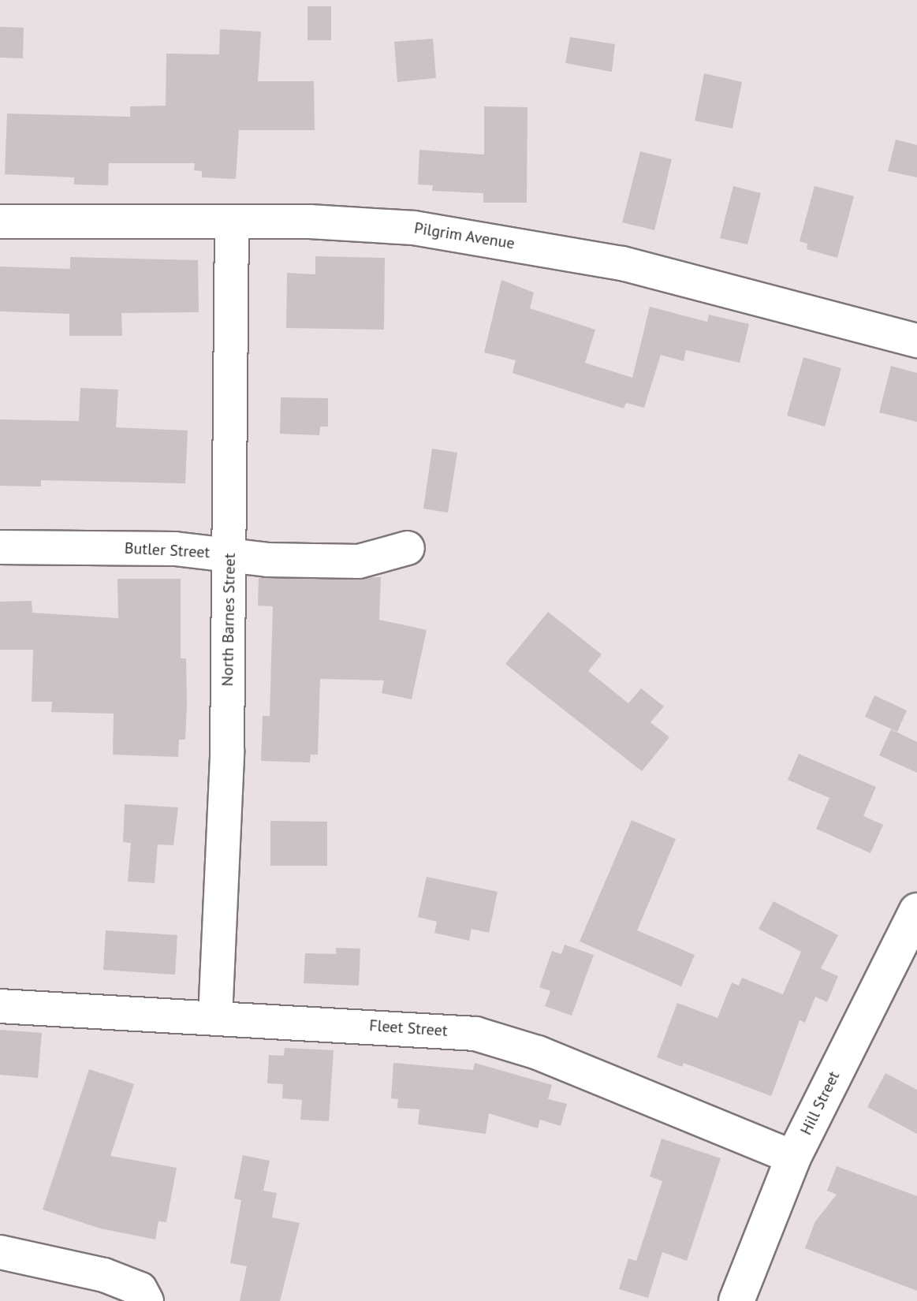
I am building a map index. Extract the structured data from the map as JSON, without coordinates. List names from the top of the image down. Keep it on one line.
{"streets":{"street":["Pilgrim Avenue","Butler Street","North Barnes Street","Fleet Street","Hill Street"]},"crossings":[["Pilgrim Avenue","North Barnes Street"],["Butler Street","North Barnes Street"],["North Barnes Street","Fleet Street"],["Fleet Street","Hill Street"]]}
